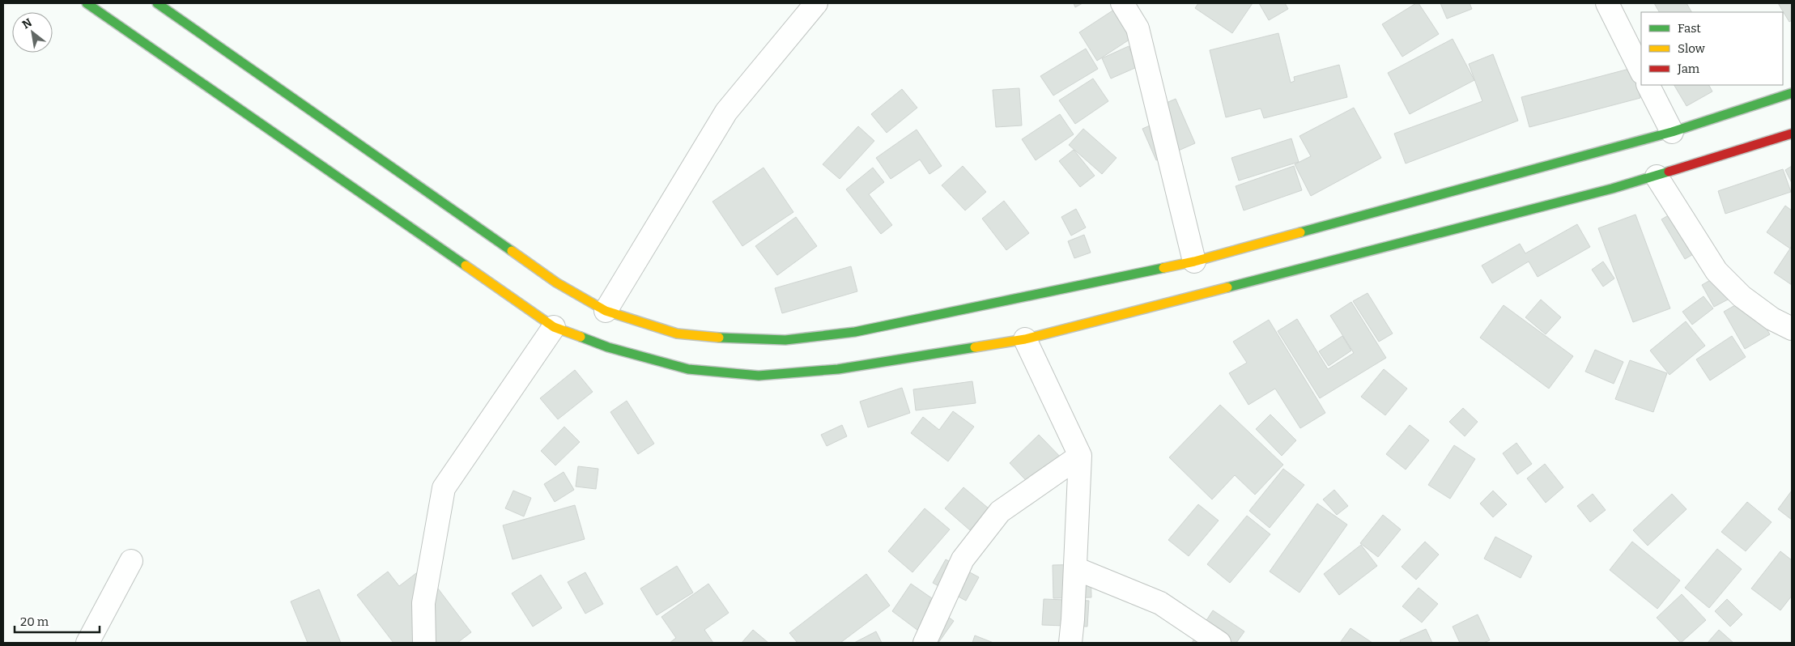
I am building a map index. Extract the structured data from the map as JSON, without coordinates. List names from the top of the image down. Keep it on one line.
{"legend":["Fast","Slow","Jam"],"scale_bar":"20 m","north":"top left"}
